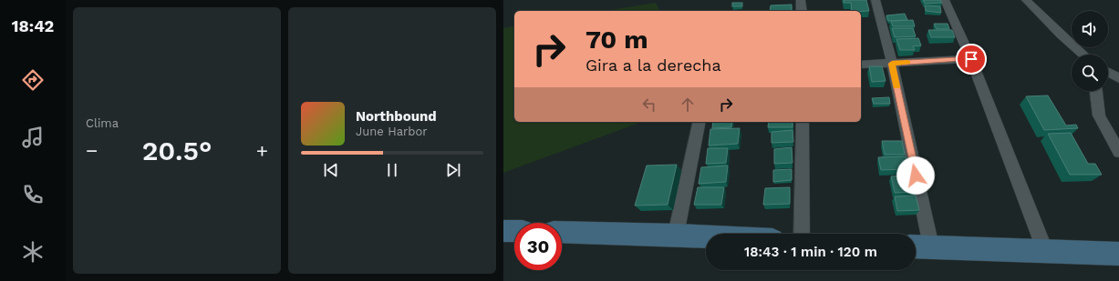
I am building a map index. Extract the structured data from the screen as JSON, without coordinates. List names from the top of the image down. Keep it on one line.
{"page":{"tabs":"18:42","tile":"Clima","turn":["70 m","Gira a la derecha"],"song":["Northbound","June Harbor"],"heat":["−","20.5°","+"],"limit":"30","trip":"18:43 · 1 min · 120 m"}}
